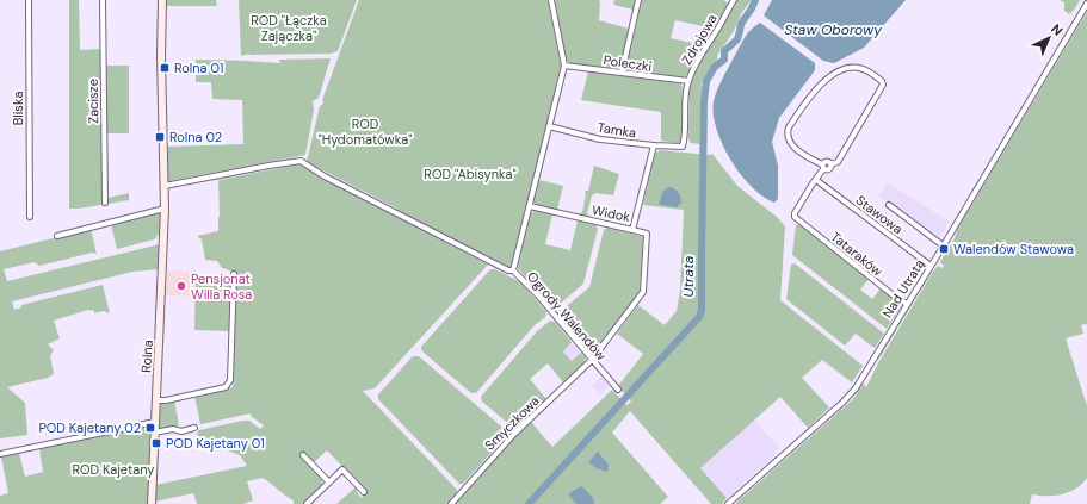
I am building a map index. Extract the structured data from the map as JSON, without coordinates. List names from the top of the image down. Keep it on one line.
{"streets":{"street":["Zdrojowa","Poleczki","Zacisze","Bliska","Tamka","Widok","Stawowa","Tataraków","Nad Utratą","Ogrody Walendów","Rolna","Smyczkowa"]},"crossings":[["Zdrojowa","Poleczki"],["Zdrojowa","Tamka"],["Poleczki","Ogrody Walendów"],["Tamka","Widok"],["Tamka","Ogrody Walendów"],["Widok","Ogrody Walendów"],["Widok","Smyczkowa"],["Stawowa","Tataraków"],["Stawowa","Nad Utratą"],["Tataraków","Nad Utratą"],["Ogrody Walendów","Smyczkowa"]],"water":["Staw Oborowy","Utrata"],"parks":["ROD \"Łączka Zajączka\"","ROD \"Hydomatówka\"","ROD \"Abisynka\"","ROD Kajetany"],"places":{"transit":["Rolna 01","Rolna 02","Walendów Stawowa","POD Kajetany 02","POD Kajetany 01"],"other":["Pensjonat Willa Rosa"]},"north":"top right"}
